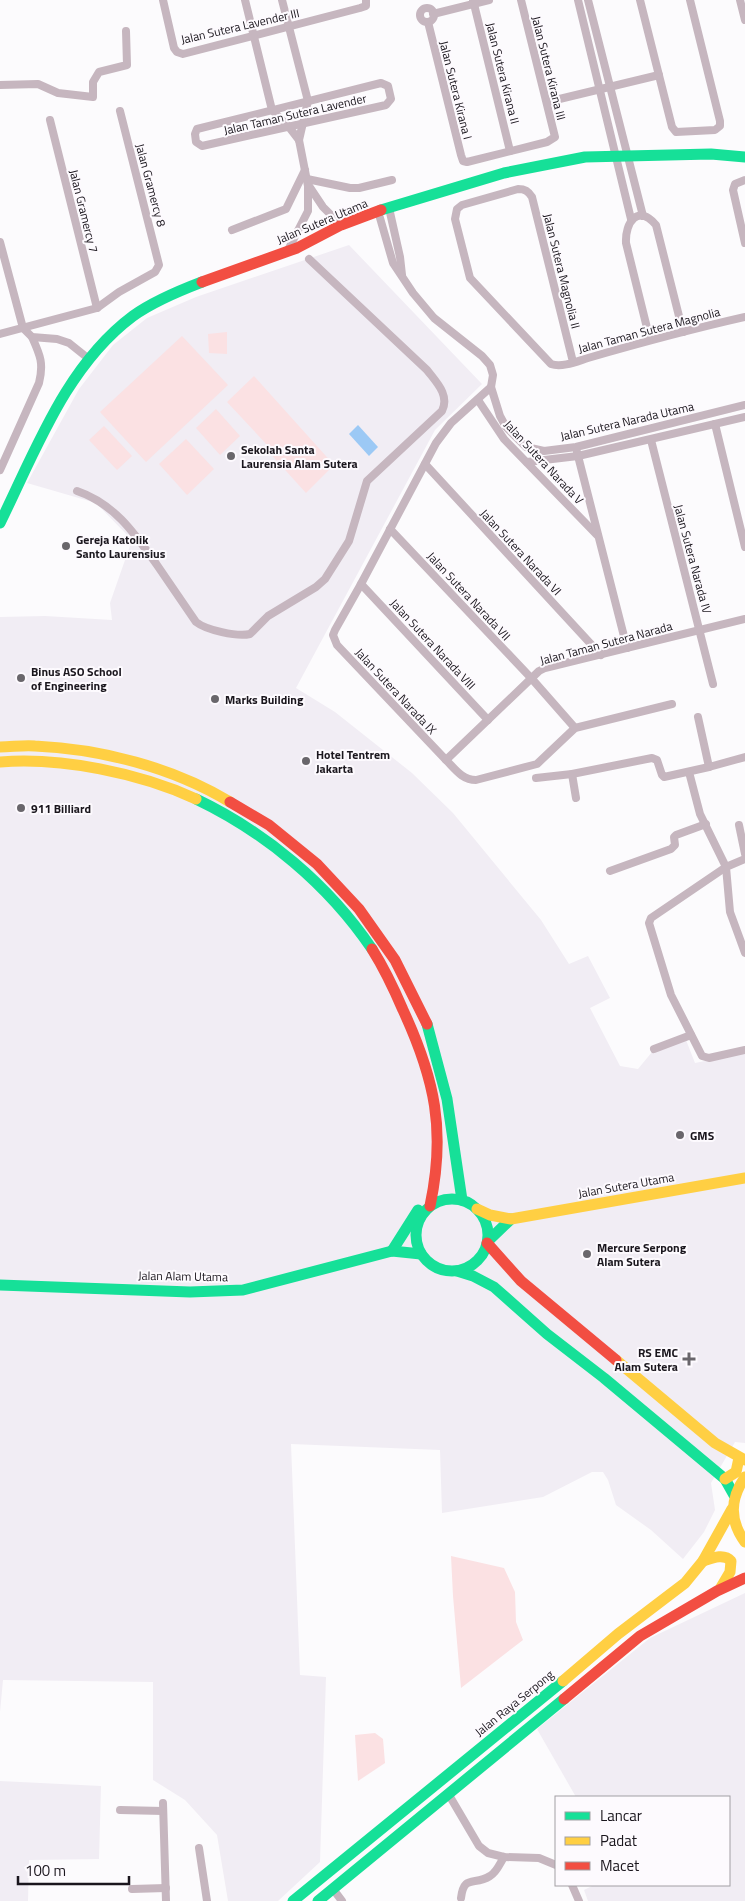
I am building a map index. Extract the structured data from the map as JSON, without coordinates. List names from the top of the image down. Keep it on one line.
{"streets":{"main road":["Jalan Sutera Utama","Jalan Alam Utama","Jalan Raya Serpong"],"street":["Jalan Sutera Lavender III","Jalan Sutera Kirana III","Jalan Sutera Kirana II","Jalan Sutera Kirana I","Jalan Taman Sutera Lavender","Jalan Gramercy 8","Jalan Gramercy 7","Jalan Sutera Magnolia II","Jalan Taman Sutera Magnolia","Jalan Sutera Narada Utama","Jalan Sutera Narada V","Jalan Sutera Narada VI","Jalan Sutera Narada IV","Jalan Sutera Narada VII","Jalan Taman Sutera Narada","Jalan Sutera Narada VIII","Jalan Sutera Narada IX"]},"crossings":[["Jalan Sutera Kirana III","Jalan Sutera Kirana II"],["Jalan Sutera Kirana III","Jalan Sutera Kirana I"],["Jalan Sutera Kirana II","Jalan Sutera Kirana I"],["Jalan Gramercy 8","Jalan Gramercy 7"],["Jalan Sutera Utama","Jalan Sutera Narada Utama"],["Jalan Sutera Utama","Jalan Alam Utama"],["Jalan Sutera Magnolia II","Jalan Taman Sutera Magnolia"],["Jalan Sutera Narada Utama","Jalan Sutera Narada V"],["Jalan Sutera Narada Utama","Jalan Sutera Narada IV"],["Jalan Sutera Narada V","Jalan Taman Sutera Narada"],["Jalan Sutera Narada VI","Jalan Taman Sutera Narada"],["Jalan Sutera Narada IV","Jalan Taman Sutera Narada"],["Jalan Sutera Narada VII","Jalan Taman Sutera Narada"],["Jalan Sutera Narada VII","Jalan Sutera Narada IX"],["Jalan Taman Sutera Narada","Jalan Sutera Narada VIII"],["Jalan Taman Sutera Narada","Jalan Sutera Narada IX"],["Jalan Sutera Narada VIII","Jalan Sutera Narada IX"]],"places":{"other":["Sekolah Santa Laurensia Alam Sutera","Gereja Katolik Santo Laurensius","Binus ASO School of Engineering","Marks Building","Hotel Tentrem Jakarta","911 Billiard","GMS","Mercure Serpong Alam Sutera"],"health":["RS EMC Alam Sutera"]},"legend":["Lancar","Padat","Macet"],"scale_bar":"100 m"}
